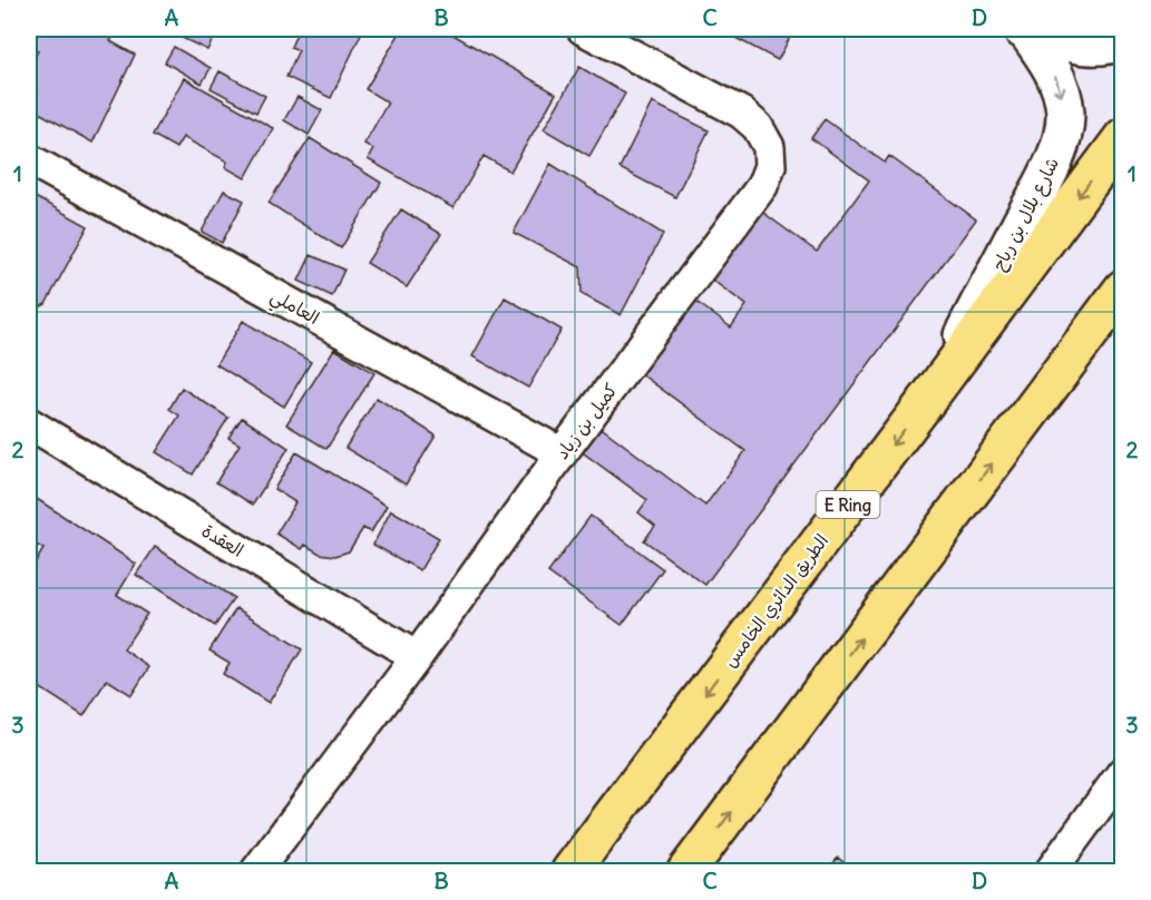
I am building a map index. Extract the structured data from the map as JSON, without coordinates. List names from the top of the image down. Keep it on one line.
{"streets":{"main road":["E Ring","الطريق الدائري الخامس"],"street":["شارع بلال بن رباح","العاملي","كميل بن زياد","العقدة"]},"crossings":[["شارع بلال بن رباح","الطريق الدائري الخامس"],["العاملي","كميل بن زياد"],["كميل بن زياد","العقدة"]],"one_way":["شارع بلال بن رباح"],"grid":{"columns":["A","B","C","D"],"rows":["1","2","3"]}}
